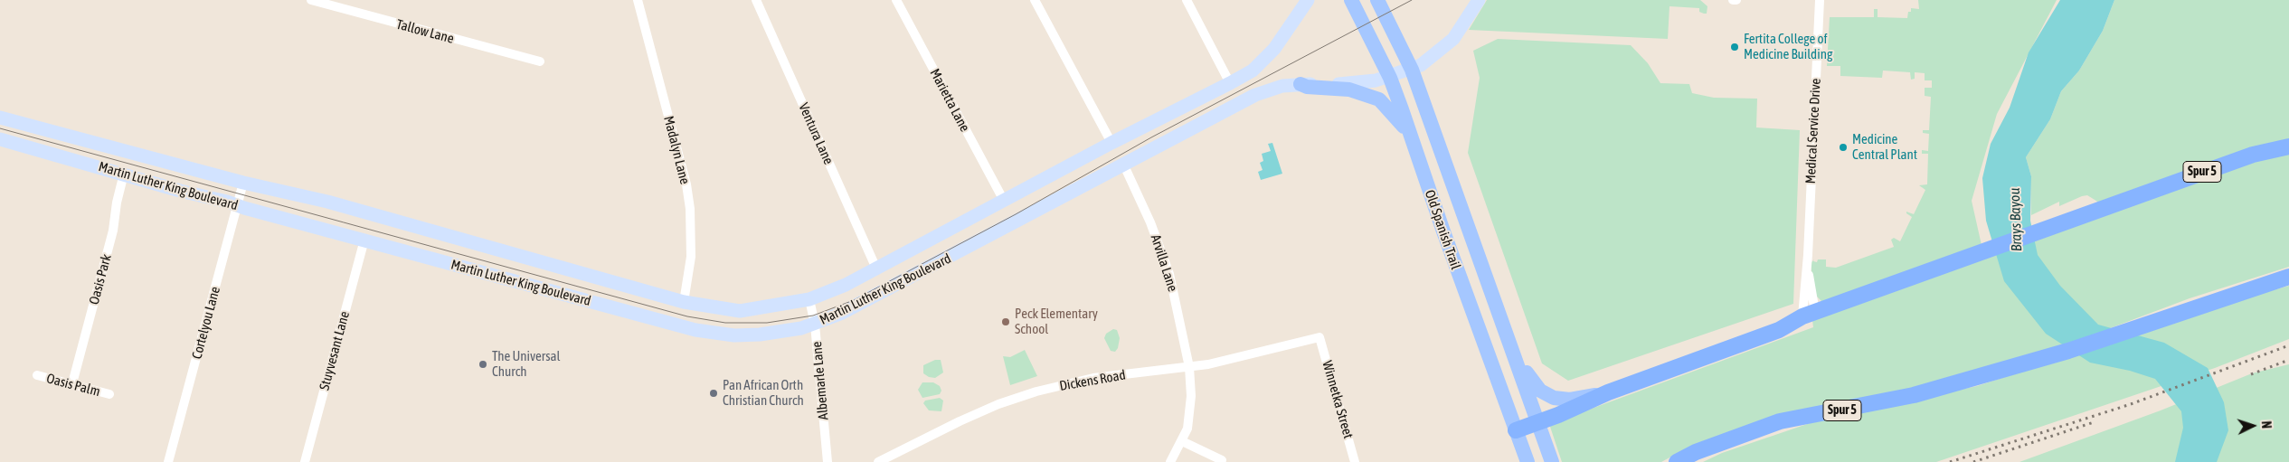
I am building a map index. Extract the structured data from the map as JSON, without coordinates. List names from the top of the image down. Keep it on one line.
{"streets":{"highway":["Spur 5"],"main road":["Martin Luther King Boulevard","Old Spanish Trail"],"street":["Tallow Lane","Marietta Lane","Medical Service Drive","Ventura Lane","Madalyn Lane","Arvilla Lane","Oasis Park","Cortelyou Lane","Stuyvesant Lane","Albemarle Lane","Dickens Road","Oasis Palm","Winnetka Street"]},"crossings":[["Marietta Lane","Martin Luther King Boulevard"],["Medical Service Drive","Spur 5"],["Ventura Lane","Martin Luther King Boulevard"],["Madalyn Lane","Martin Luther King Boulevard"],["Spur 5","Old Spanish Trail"],["Martin Luther King Boulevard","Old Spanish Trail"],["Martin Luther King Boulevard","Arvilla Lane"],["Martin Luther King Boulevard","Oasis Park"],["Martin Luther King Boulevard","Cortelyou Lane"],["Martin Luther King Boulevard","Stuyvesant Lane"],["Martin Luther King Boulevard","Albemarle Lane"],["Arvilla Lane","Dickens Road"],["Oasis Park","Oasis Palm"],["Dickens Road","Winnetka Street"]],"water":["Brays Bayou"],"places":["Fertita College of Medicine Building","Medicine Central Plant","Peck Elementary School","The Universal Church","Pan African Orth Christian Church"],"north":"right"}
